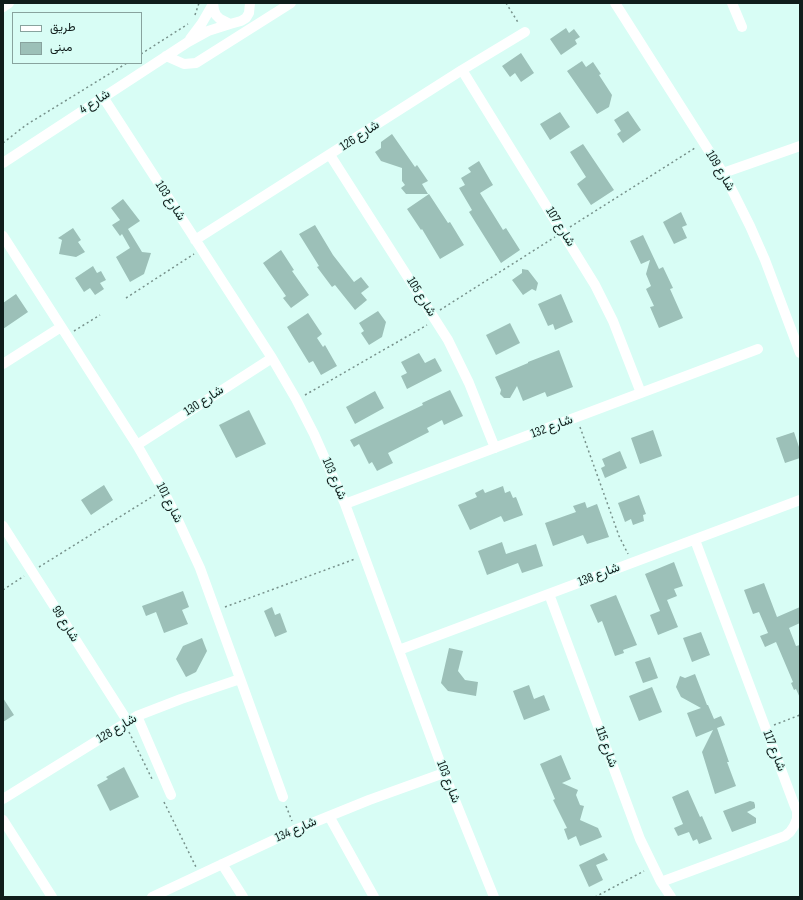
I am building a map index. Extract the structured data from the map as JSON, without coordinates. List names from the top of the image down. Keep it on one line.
{"streets":{"street":["شارع 4","شارع 126","شارع 109","شارع 103","شارع 107","شارع 105","شارع 130","شارع 132","شارع 101","شارع 138","شارع 99","شارع 128","شارع 115","شارع 117","شارع 134"]},"crossings":[["شارع 4","شارع 103"],["شارع 126","شارع 103"],["شارع 126","شارع 107"],["شارع 126","شارع 105"],["شارع 103","شارع 130"],["شارع 103","شارع 132"],["شارع 103","شارع 138"],["شارع 103","شارع 134"],["شارع 107","شارع 132"],["شارع 105","شارع 132"],["شارع 130","شارع 101"],["شارع 101","شارع 128"],["شارع 138","شارع 115"],["شارع 138","شارع 117"],["شارع 99","شارع 128"],["شارع 115","شارع 117"]],"legend":["طريق","مبنى"]}
